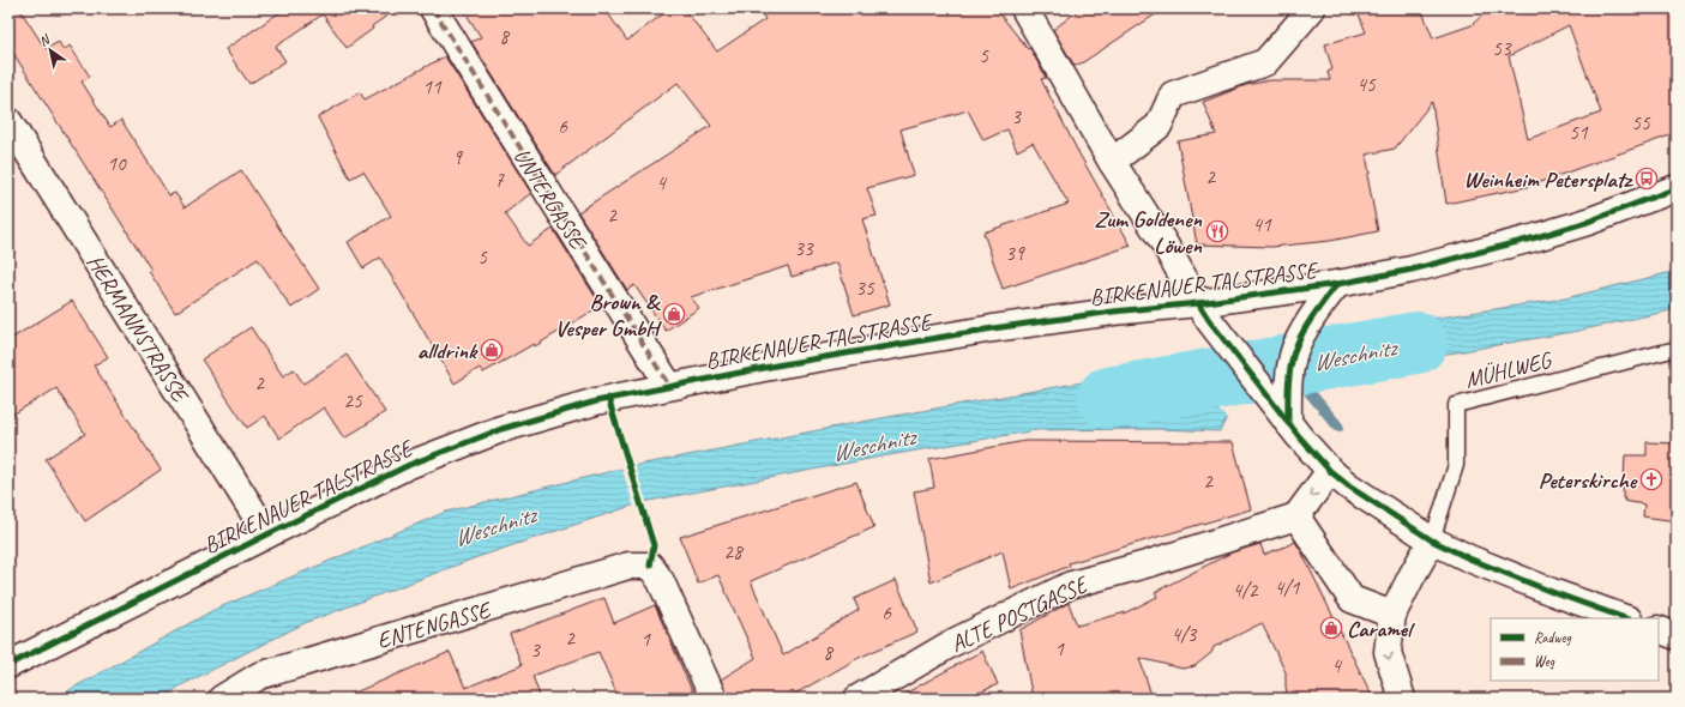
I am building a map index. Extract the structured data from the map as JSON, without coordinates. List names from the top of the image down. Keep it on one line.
{"streets":{"street":["UNTERGASSE","BIRKENAUER TALSTRASSE","HERMANNSTRASSE","ALTE POSTGASSE","ENTENGASSE"],"lane":["MÜHLWEG"]},"crossings":[["UNTERGASSE","BIRKENAUER TALSTRASSE"],["BIRKENAUER TALSTRASSE","HERMANNSTRASSE"]],"water":["Weschnitz"],"places":{"bus stop":["Weinheim Petersplatz"],"restaurant":["Zum Goldenen Löwen"],"shop":["Brown & Vesper GmbH","alldrink","Caramel"],"church":["Peterskirche"]},"house_numbers":["8","53","5","45","11","3","55","6","51","9","10","2","7","4","2","41","33","39","5","35","2","25","2","28","4/1","4/2","6","4/3","2","1","1","3","8","4"],"legend":["Radweg","Weg"],"north":"top left"}
